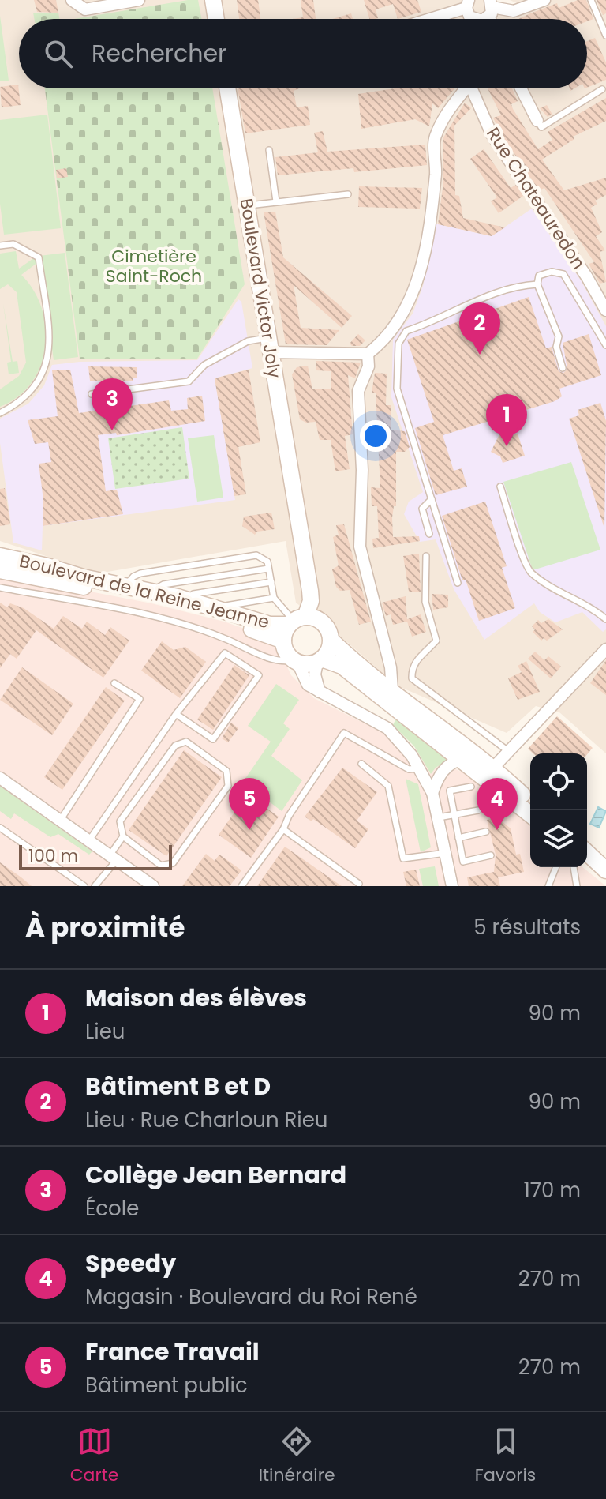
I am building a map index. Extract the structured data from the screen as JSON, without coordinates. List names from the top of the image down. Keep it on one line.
{"streets":{"main road":["Boulevard Victor Joly","Boulevard de la Reine Jeanne"],"street":["Rue Chateauredon"]},"crossings":[["Boulevard Victor Joly","Boulevard de la Reine Jeanne"]],"parks":["Cimetière Saint-Roch"],"scale_bar":"100 m","page":{"search":"Rechercher","pins":["2","3","1","4","5"],"scale":"100 m","heading":["À proximité","5 résultats"],"list":[{"mark":"1","name":"Maison des élèves","note":"Lieu","value":"90 m"},{"mark":"2","name":"Bâtiment B et D","note":"Lieu · Rue Charloun Rieu","value":"90 m"},{"mark":"3","name":"Collège Jean Bernard","note":"École","value":"170 m"},{"mark":"4","name":"Speedy","note":"Magasin · Boulevard du Roi René","value":"270 m"},{"mark":"5","name":"France Travail","note":"Bâtiment public","value":"270 m"}],"nav":["Carte","Itinéraire","Favoris"]}}
